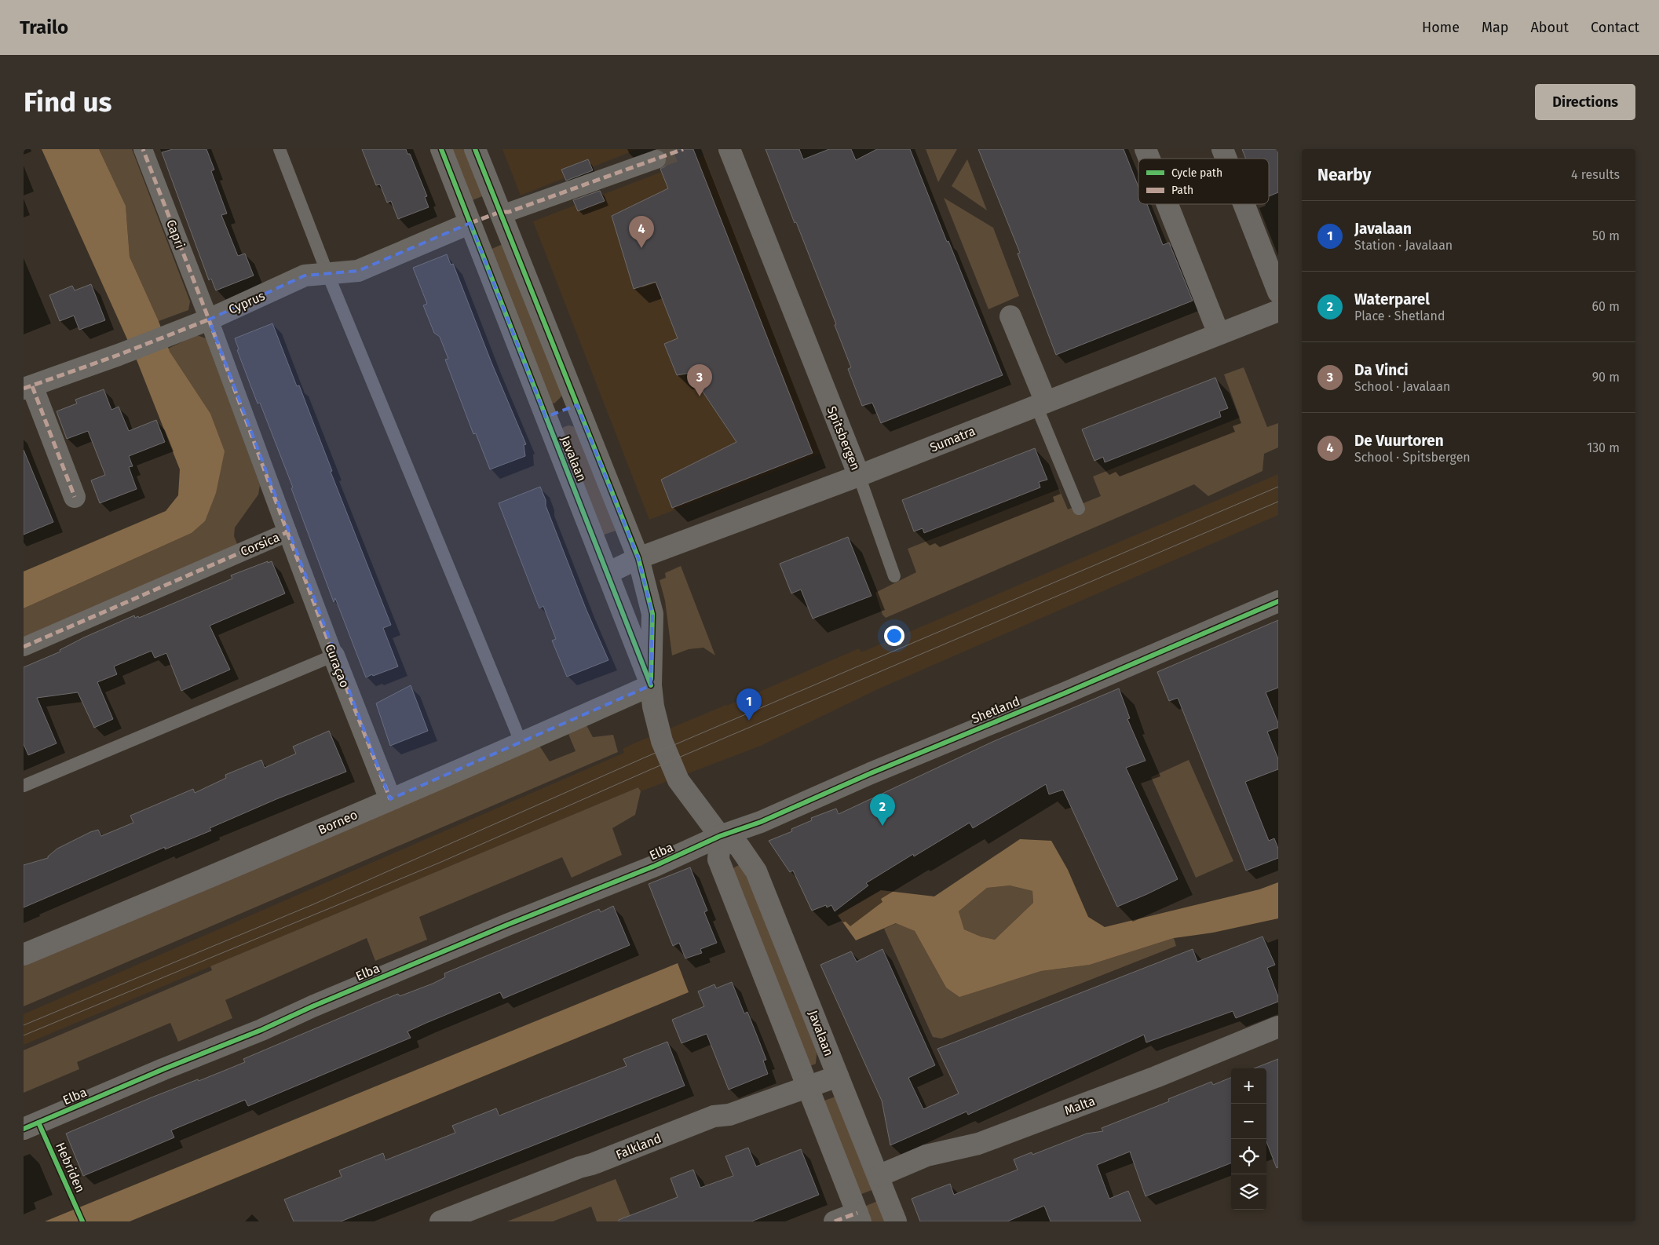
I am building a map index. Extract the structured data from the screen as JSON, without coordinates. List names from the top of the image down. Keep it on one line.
{"streets":{"street":["Capri","Cyprus","Spitsbergen","Sumatra","Javalaan","Corsica","Curaçao","Shetland","Borneo","Elba","Malta","Falkland"],"cycle path":["Hebriden"]},"crossings":[["Capri","Cyprus"],["Capri","Corsica"],["Cyprus","Javalaan"],["Cyprus","Corsica"],["Spitsbergen","Sumatra"],["Spitsbergen","Javalaan"],["Javalaan","Shetland"],["Javalaan","Borneo"],["Javalaan","Elba"],["Javalaan","Malta"],["Javalaan","Falkland"],["Corsica","Curaçao"],["Curaçao","Borneo"],["Shetland","Elba"]],"legend":["Cycle path","Path"],"page":{"header":"Trailo","nav":["Home","Map","About","Contact"],"buttons":"Directions","title":"Find us","heading":["Nearby","4 results"],"list":[{"mark":"1","name":"Javalaan","note":"Station · Javalaan","value":"50 m"},{"mark":"2","name":"Waterparel","note":"Place · Shetland","value":"60 m"},{"mark":"3","name":"Da Vinci","note":"School · Javalaan","value":"90 m"},{"mark":"4","name":"De Vuurtoren","note":"School · Spitsbergen","value":"130 m"}],"pins":["4","3","1","2"],"map_buttons":["+","−"]}}
